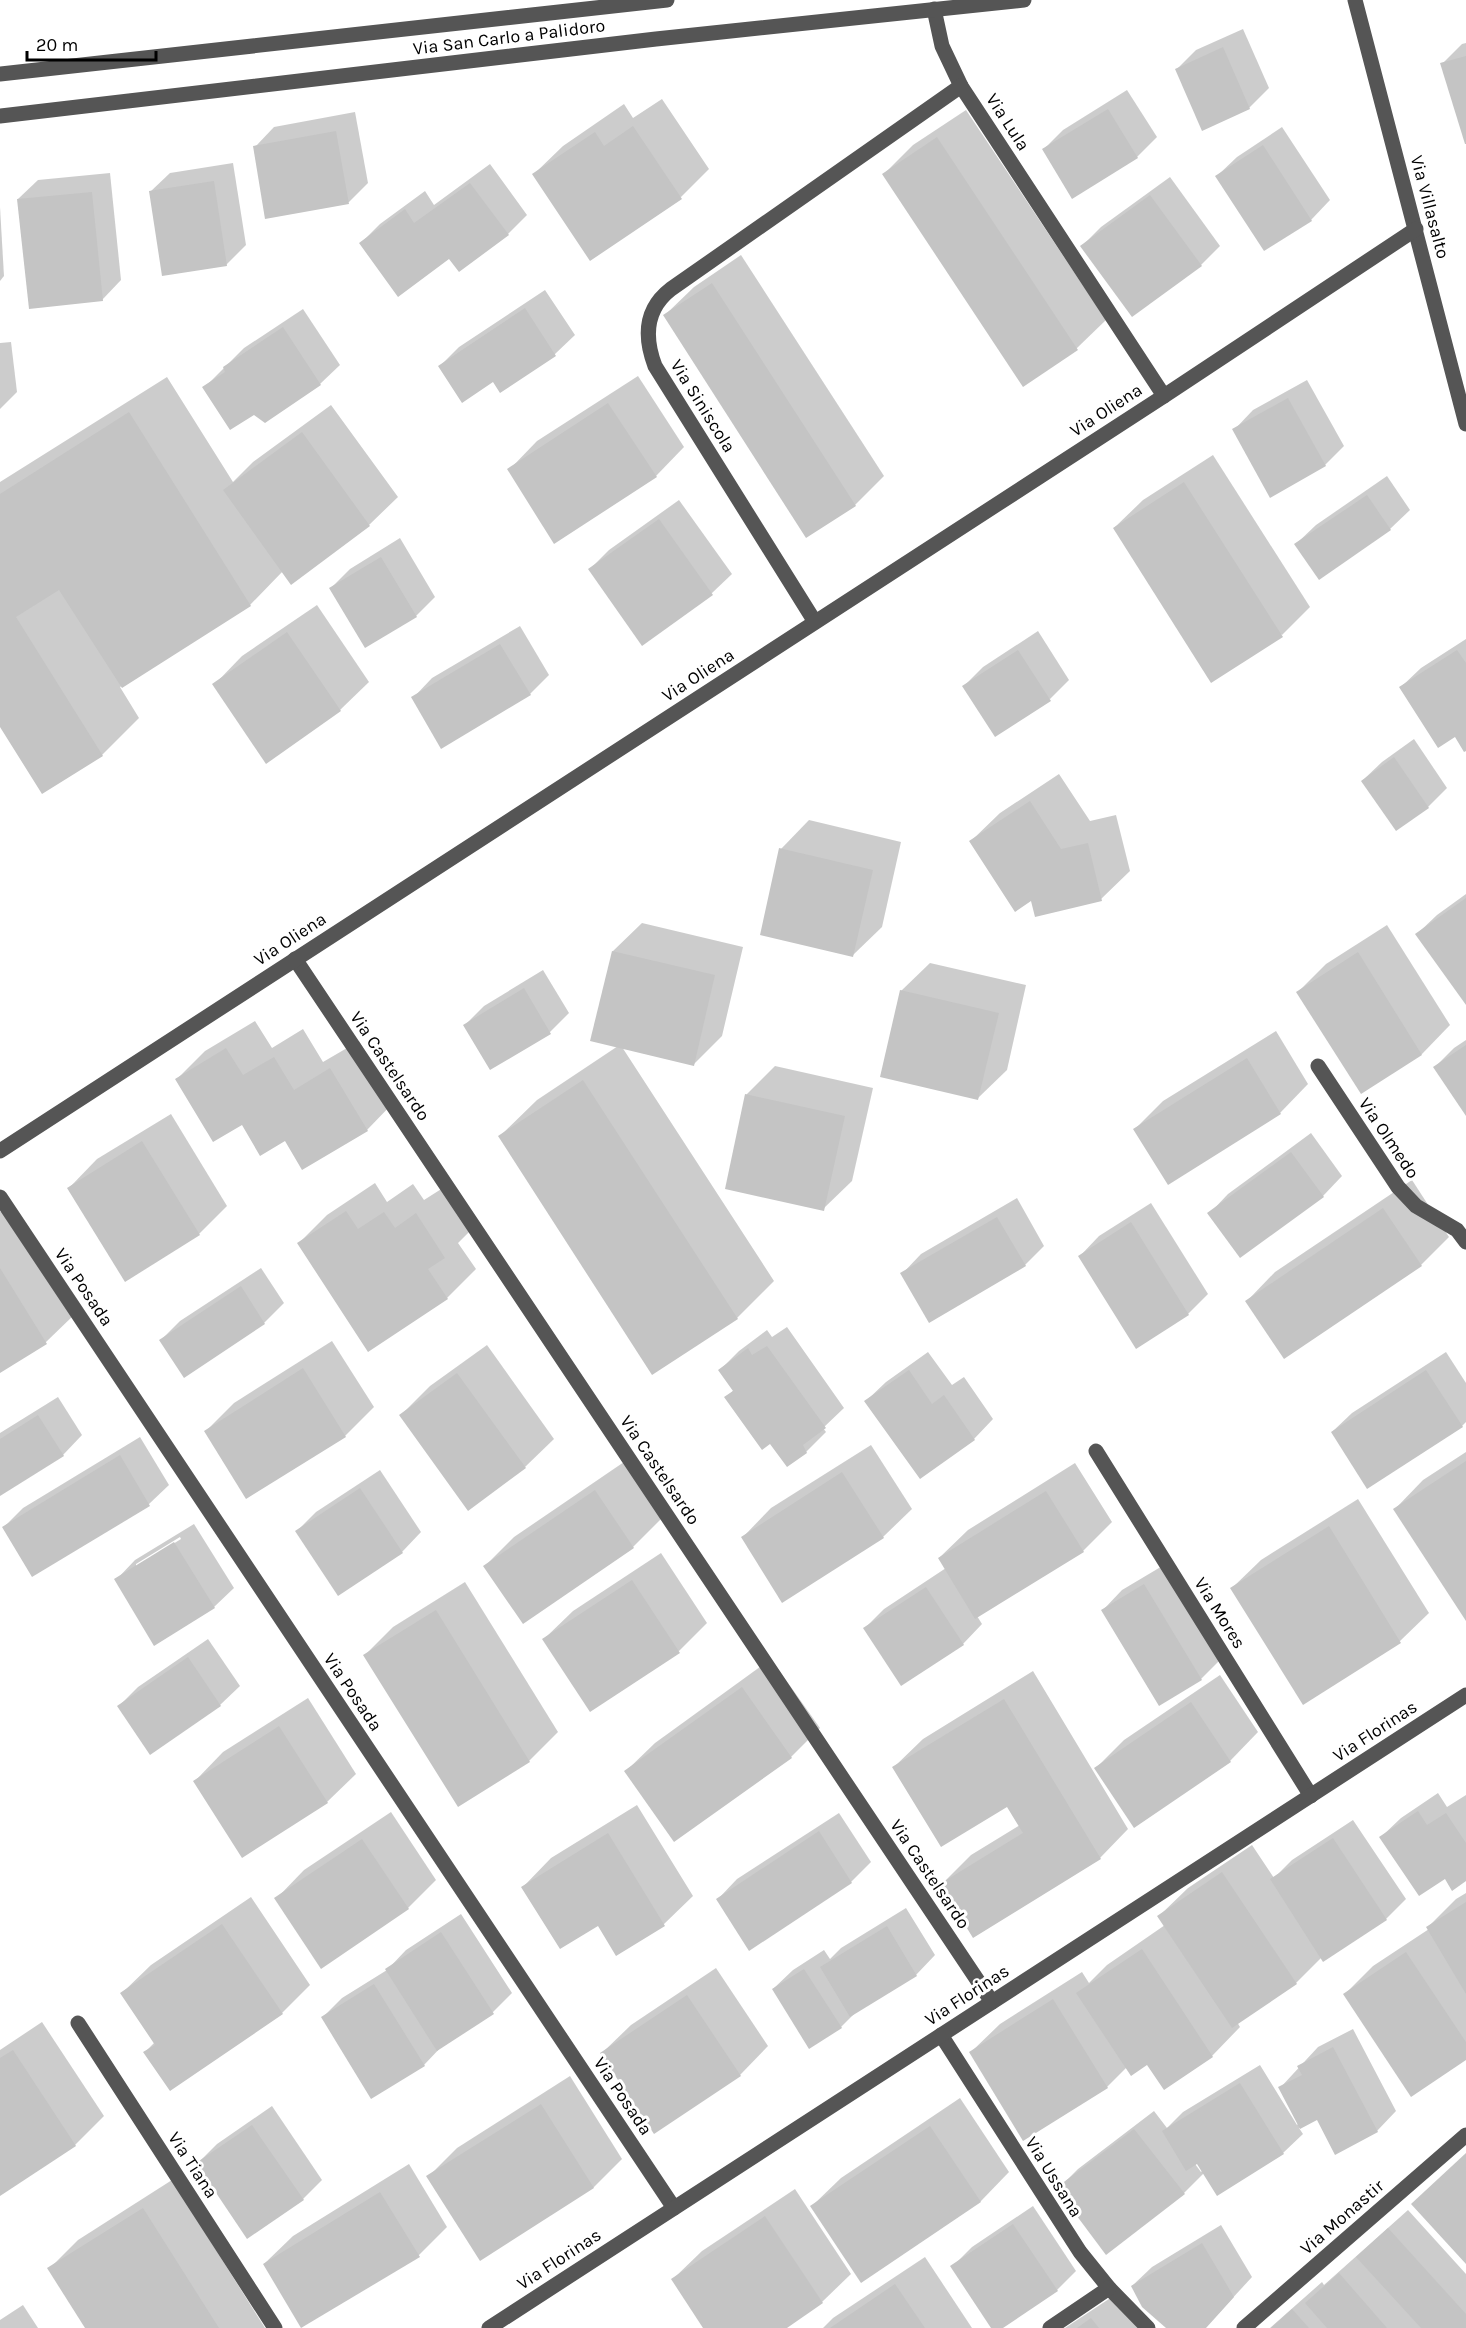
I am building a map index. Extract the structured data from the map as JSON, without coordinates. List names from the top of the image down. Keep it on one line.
{"streets":{"street":["Via San Carlo a Palidoro","Via Lula","Via Villasalto","Via Siniscola","Via Oliena","Via Castelsardo","Via Olmedo","Via Posada","Via Mores","Via Florinas","Via Tiana","Via Ussana","Via Monastir"]},"crossings":[["Via Lula","Via Siniscola"],["Via Lula","Via Oliena"],["Via Villasalto","Via Oliena"],["Via Siniscola","Via Oliena"],["Via Oliena","Via Castelsardo"],["Via Castelsardo","Via Florinas"],["Via Posada","Via Florinas"],["Via Mores","Via Florinas"],["Via Florinas","Via Ussana"]],"scale_bar":"20 m"}
